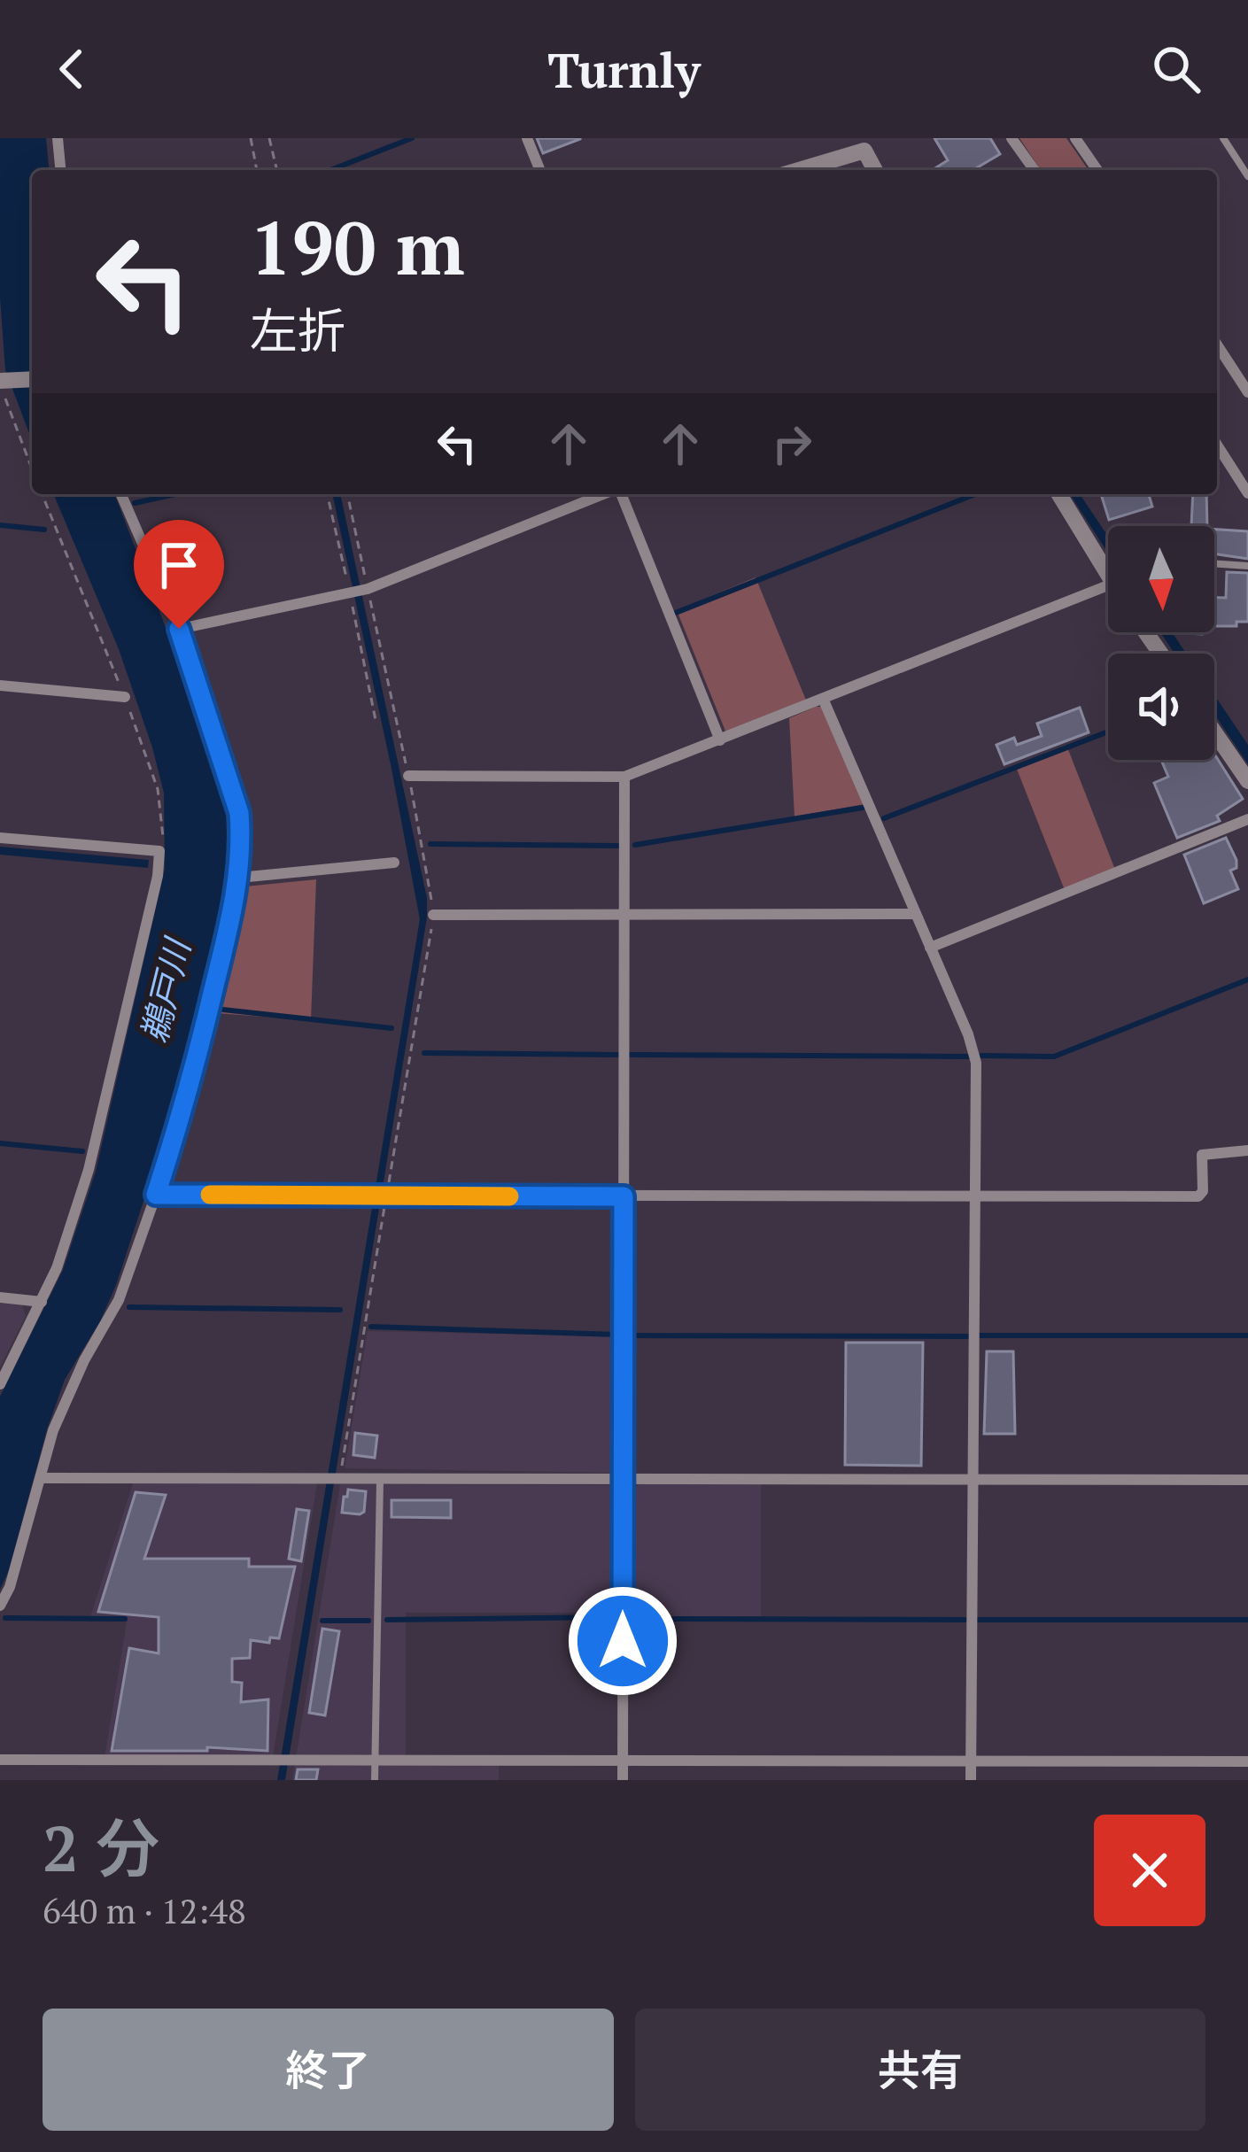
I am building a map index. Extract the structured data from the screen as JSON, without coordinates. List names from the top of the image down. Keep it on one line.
{"water":["鵜戸川"],"north":"bottom","page":{"header":"Turnly","turn":["190 m","左折"],"heading":["2 分","640 m · 12:48"],"buttons":["終了","共有"]}}
